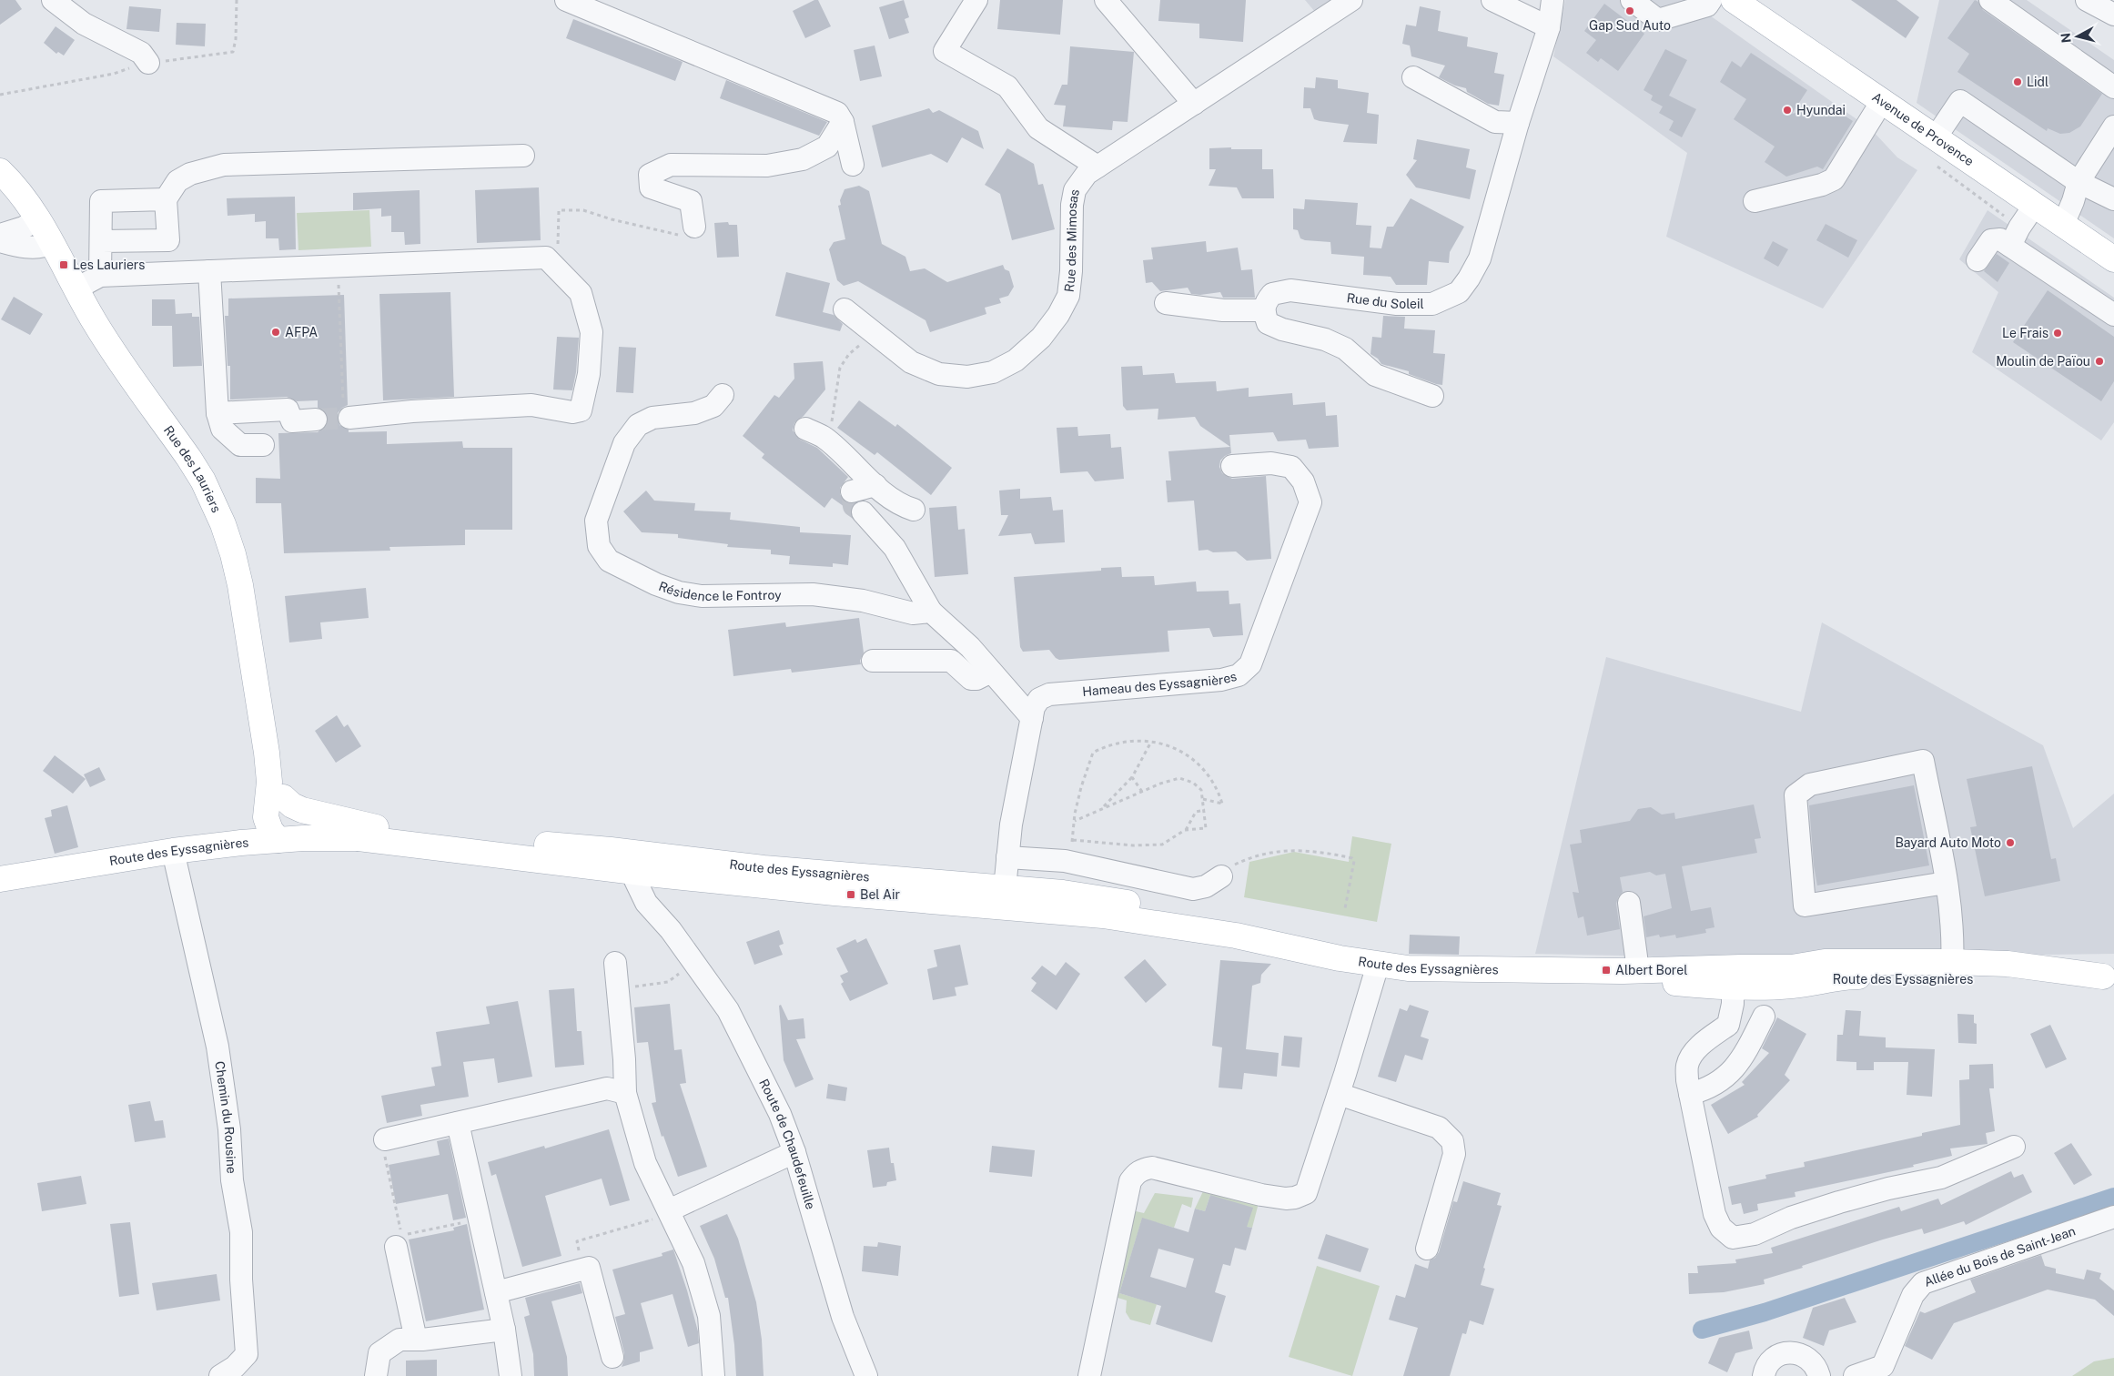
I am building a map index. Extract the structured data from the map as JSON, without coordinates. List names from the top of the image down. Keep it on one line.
{"streets":{"main road":["Avenue de Provence","Rue des Lauriers","Route des Eyssagnières"],"street":["Rue des Mimosas","Rue du Soleil","Résidence le Fontroy","Hameau des Eyssagnières","Chemin du Rousine","Route de Chaudefeuille","Allée du Bois de Saint-Jean"]},"crossings":[["Hameau des Eyssagnières","Route des Eyssagnières"],["Route des Eyssagnières","Chemin du Rousine"],["Route des Eyssagnières","Route de Chaudefeuille"]],"places":{"other":["Gap Sud Auto","Lidl","Hyundai","AFPA","Le Frais","Moulin de Païou","Bayard Auto Moto"],"transit":["Les Lauriers","Bel Air","Albert Borel"]},"north":"left"}
